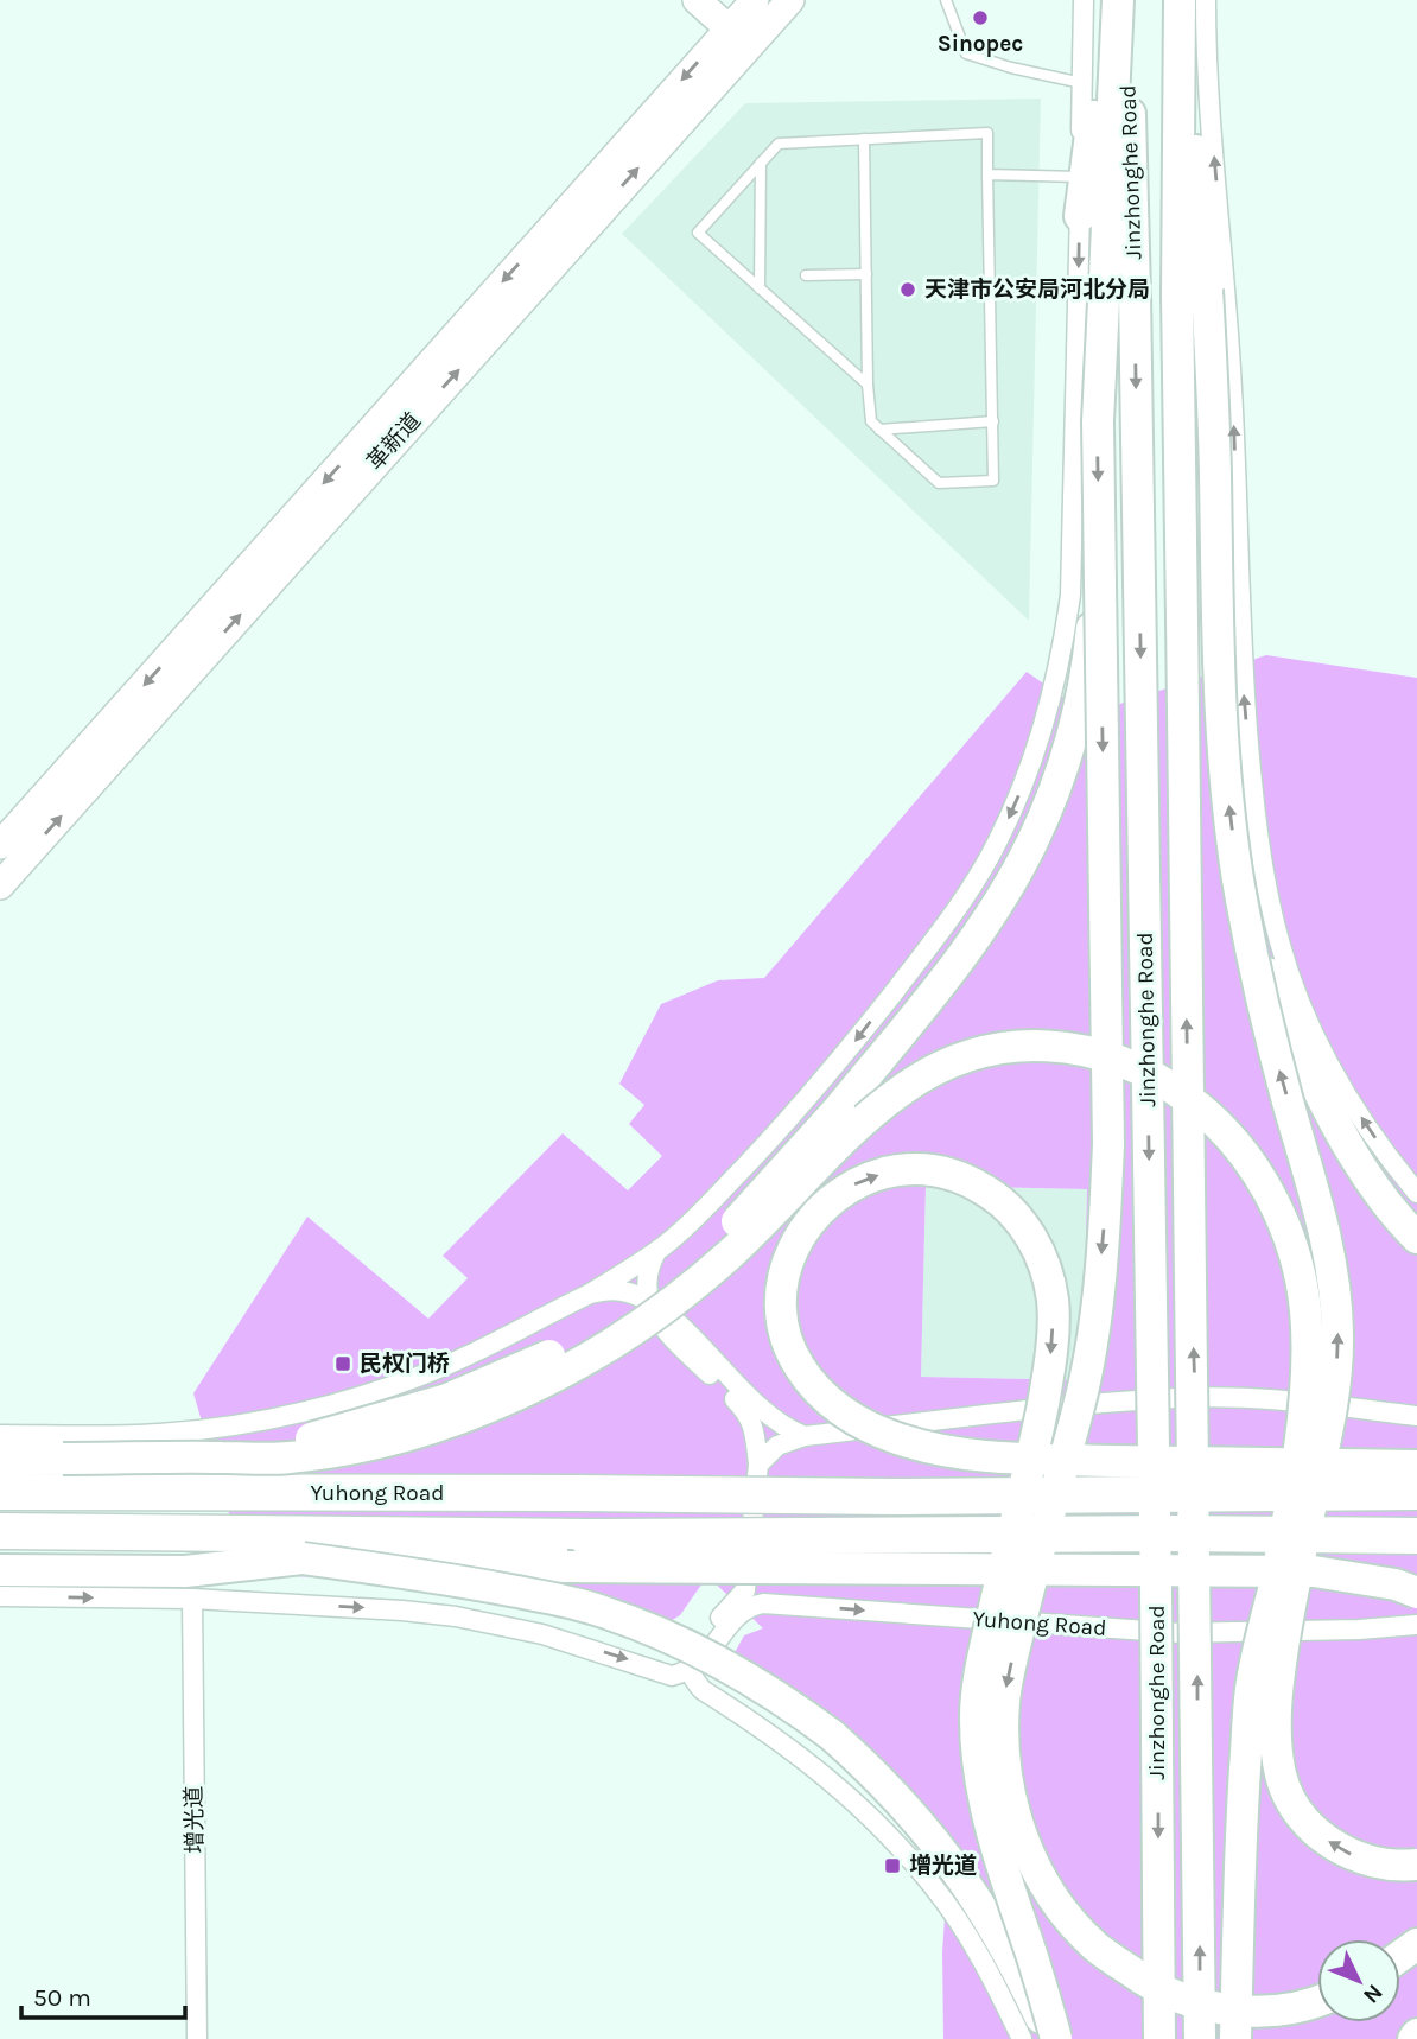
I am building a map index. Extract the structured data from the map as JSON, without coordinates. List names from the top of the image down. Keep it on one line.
{"streets":{"highway":["Yuhong Road"],"main road":["Jinzhonghe Road"],"street":["革新道","增光道"]},"places":{"other":["Sinopec","天津市公安局河北分局"],"transit":["民权门桥","增光道"]},"scale_bar":"50 m","north":"bottom right"}
